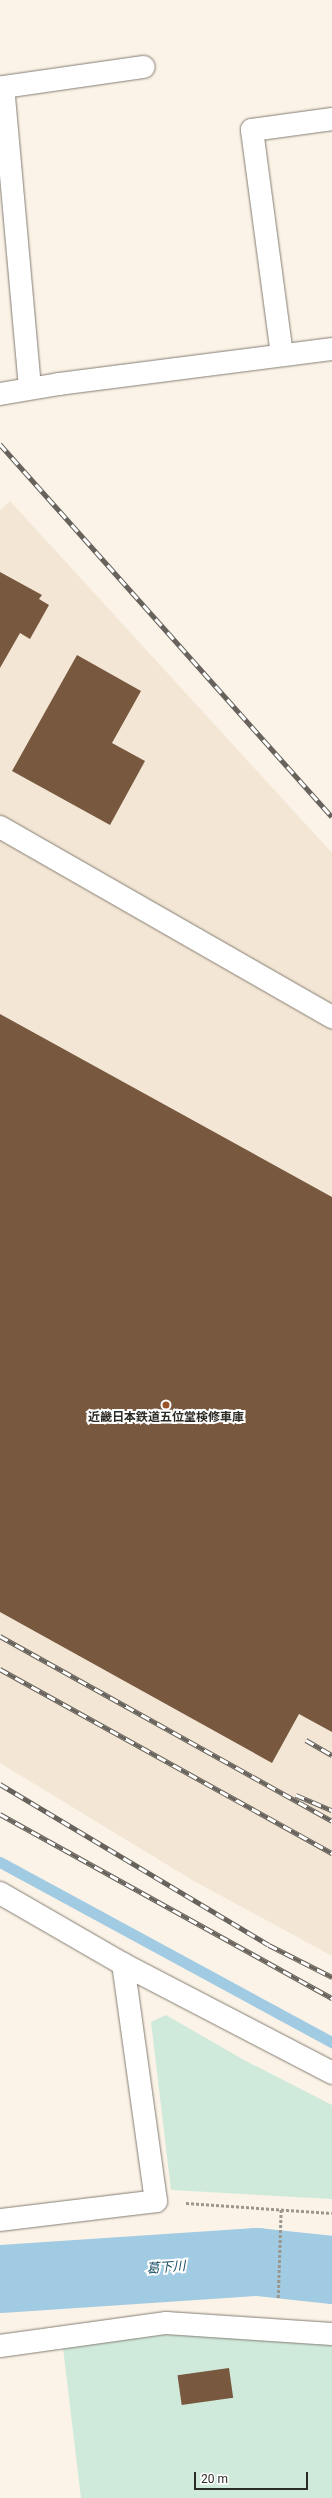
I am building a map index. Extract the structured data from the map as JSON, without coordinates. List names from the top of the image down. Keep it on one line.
{"water":["葛下川"],"places":["近畿日本鉄道五位堂検修車庫"],"scale_bar":"20 m"}
